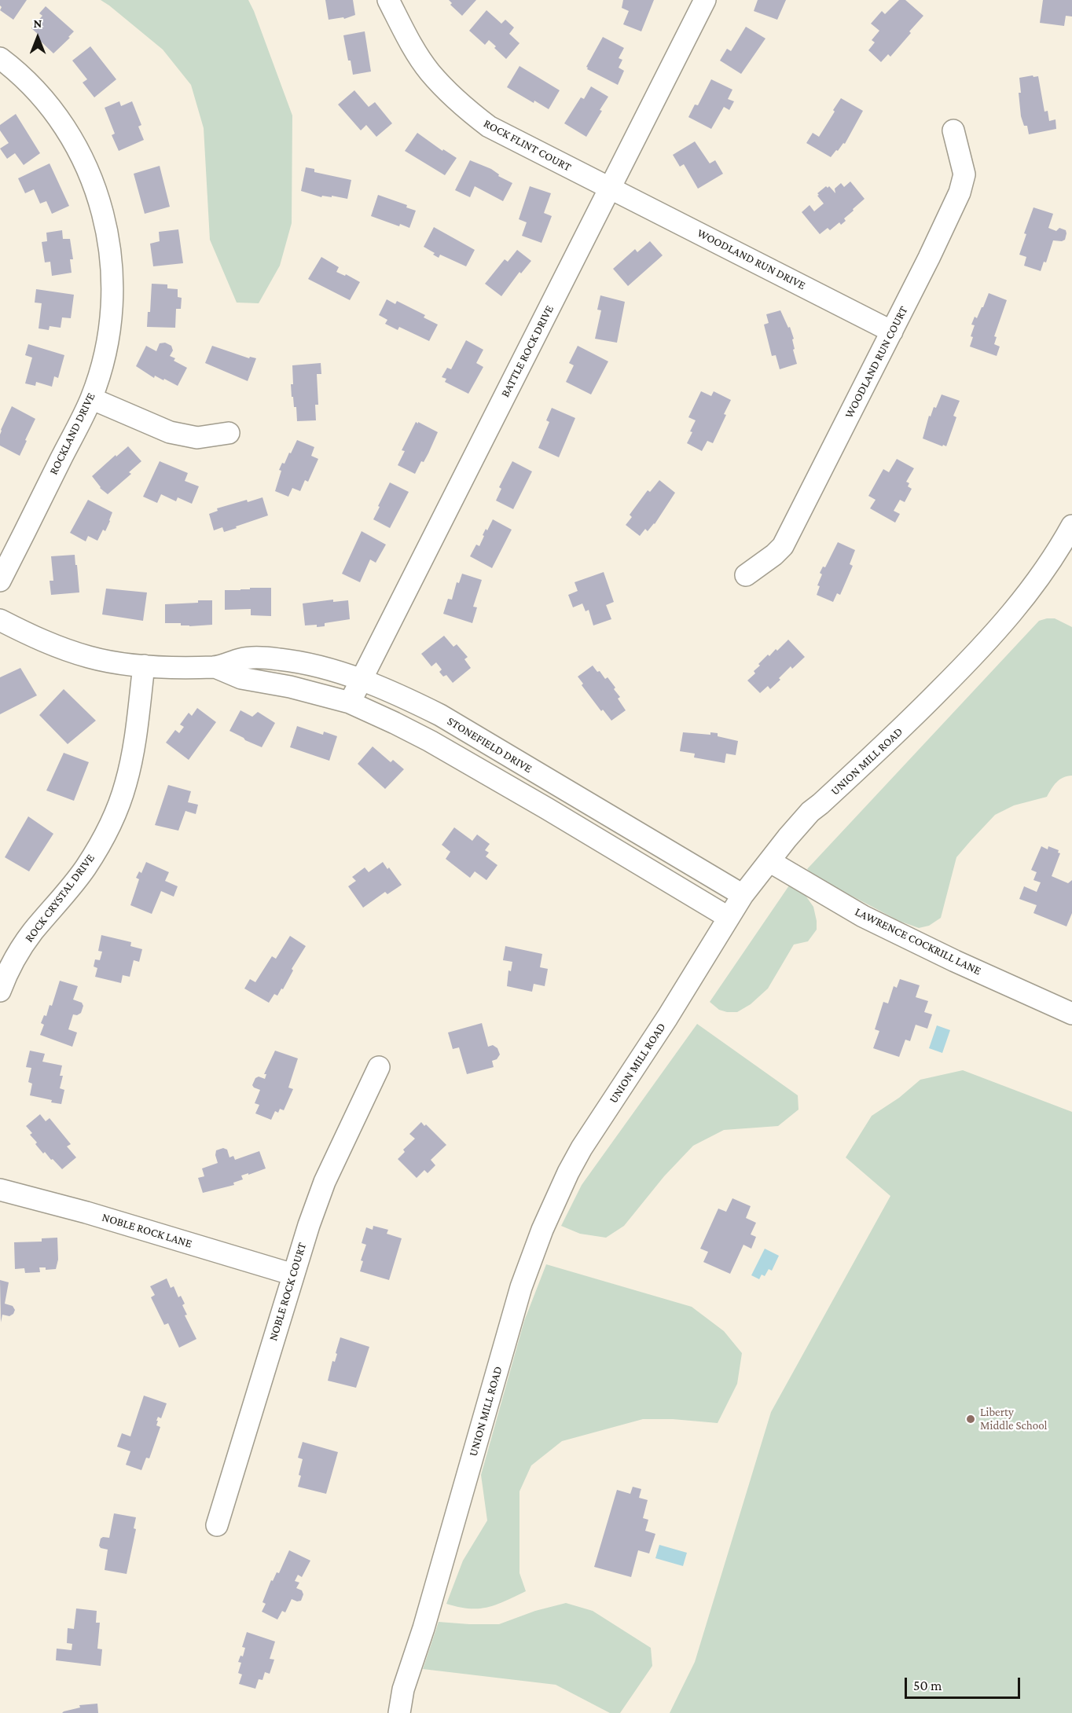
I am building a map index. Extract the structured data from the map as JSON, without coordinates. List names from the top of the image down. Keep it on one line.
{"streets":{"street":["ROCK FLINT COURT","WOODLAND RUN DRIVE","BATTLE ROCK DRIVE","WOODLAND RUN COURT","ROCKLAND DRIVE","STONEFIELD DRIVE","UNION MILL ROAD","ROCK CRYSTAL DRIVE","LAWRENCE COCKRILL LANE","NOBLE ROCK LANE","NOBLE ROCK COURT"]},"crossings":[["ROCK FLINT COURT","WOODLAND RUN DRIVE"],["ROCK FLINT COURT","BATTLE ROCK DRIVE"],["WOODLAND RUN DRIVE","BATTLE ROCK DRIVE"],["WOODLAND RUN DRIVE","WOODLAND RUN COURT"],["BATTLE ROCK DRIVE","STONEFIELD DRIVE"],["STONEFIELD DRIVE","UNION MILL ROAD"],["STONEFIELD DRIVE","ROCK CRYSTAL DRIVE"],["UNION MILL ROAD","LAWRENCE COCKRILL LANE"],["NOBLE ROCK LANE","NOBLE ROCK COURT"]],"places":["Liberty Middle School"],"scale_bar":"50 m","north":"top"}
